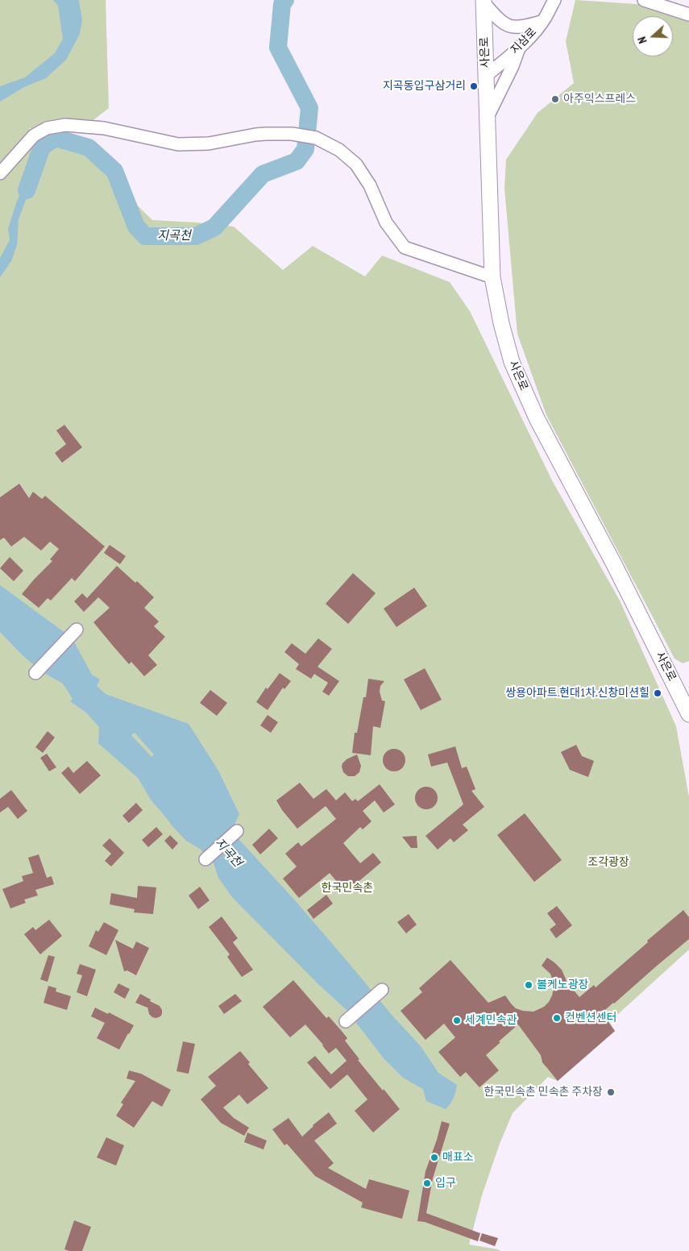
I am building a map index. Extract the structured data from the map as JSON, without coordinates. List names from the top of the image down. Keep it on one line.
{"streets":{"main road":["사은로"],"street":["지삼로"]},"crossings":[["지삼로","사은로"]],"water":["지곡천"],"parks":["조각광장","한국민속촌"],"places":["지곡동입구삼거리","아주익스프레스","쌍용아파트.현대1차.신창미션힐","볼케노광장","컨벤션센터","세계민속관","한국민속촌 민속촌 주차장","매표소","입구"],"north":"left"}
